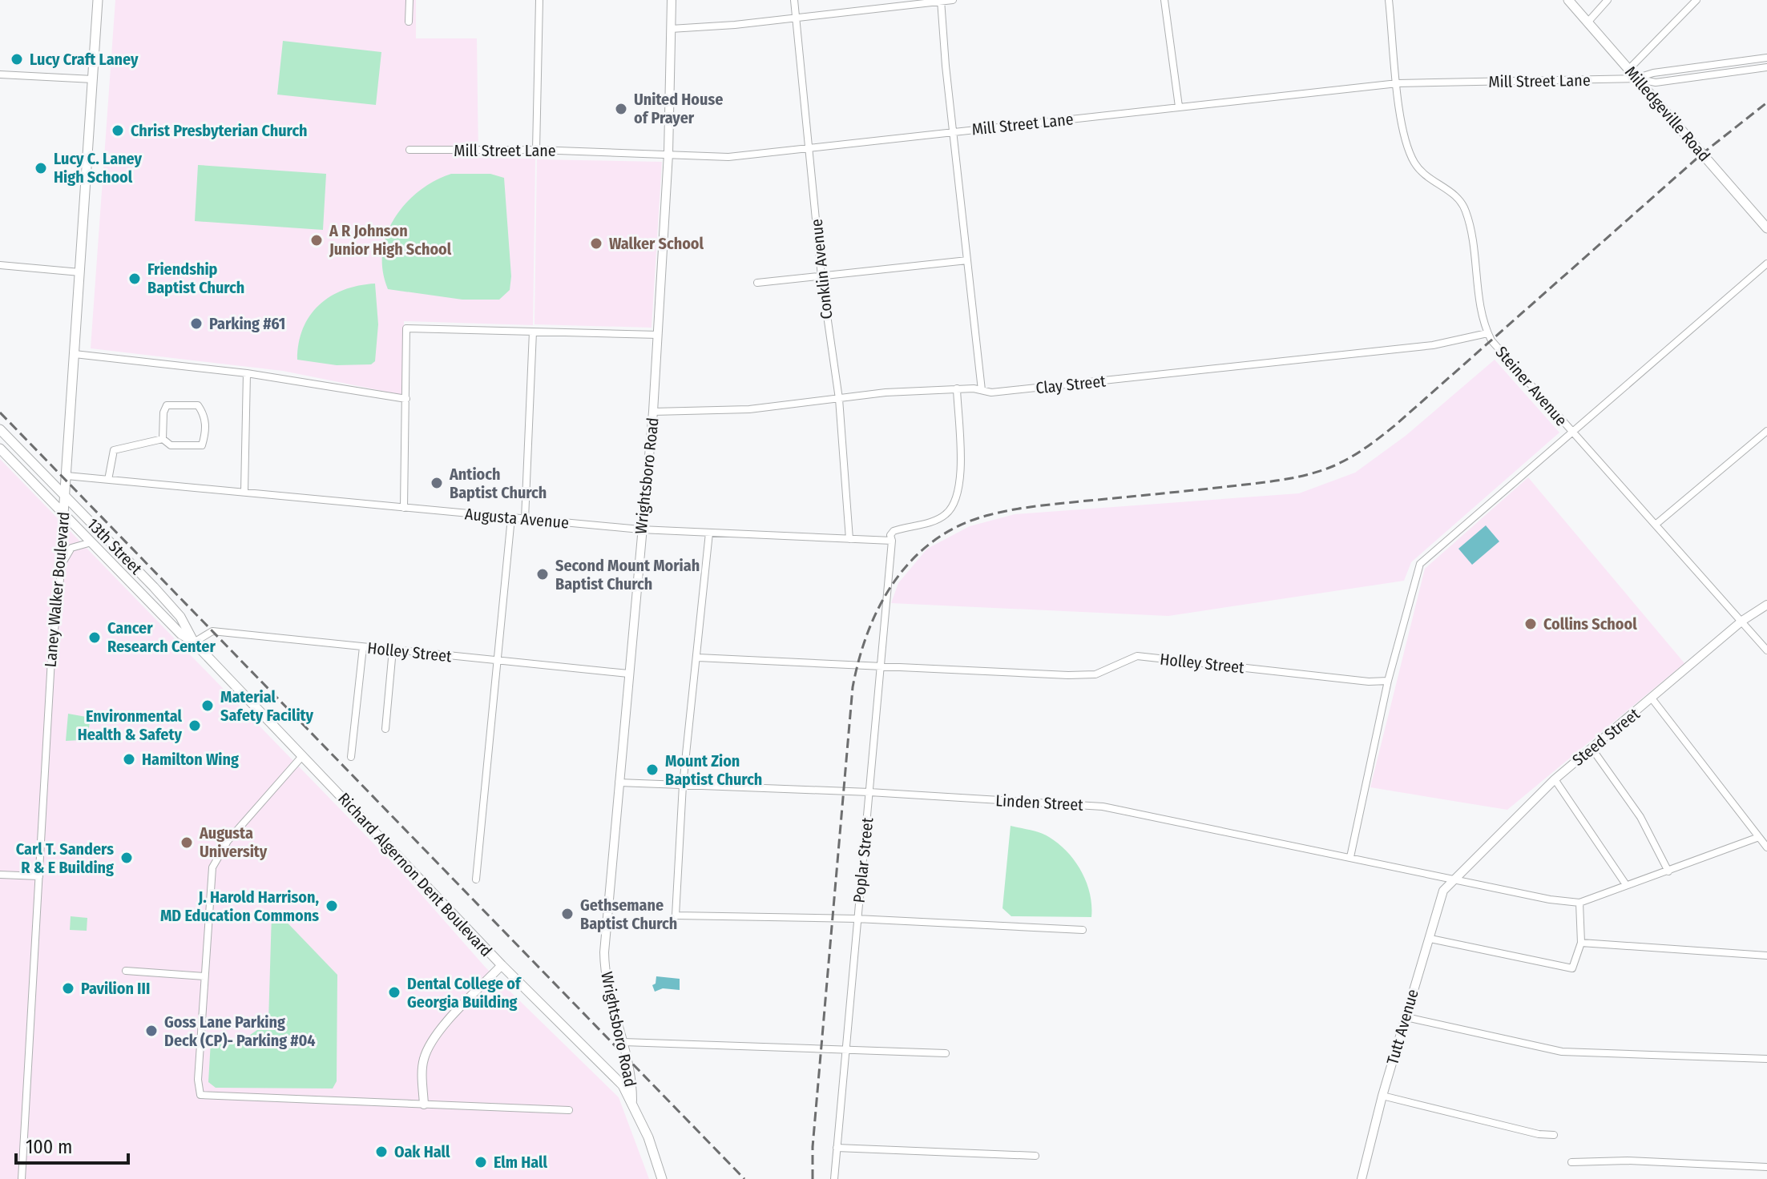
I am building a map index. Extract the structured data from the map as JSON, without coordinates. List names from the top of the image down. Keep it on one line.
{"streets":{"main road":["Milledgeville Road","Wrightsboro Road","13th Street","Laney Walker Boulevard","Richard Algernon Dent Boulevard"],"street":["Mill Street Lane","Conklin Avenue","Clay Street","Steiner Avenue","Augusta Avenue","Holley Street","Steed Street","Linden Street","Poplar Street","Tutt Avenue"]},"crossings":[["Mill Street Lane","Milledgeville Road"],["Mill Street Lane","Conklin Avenue"],["Mill Street Lane","Steiner Avenue"],["Mill Street Lane","Wrightsboro Road"],["Conklin Avenue","Clay Street"],["Conklin Avenue","Augusta Avenue"],["Clay Street","Steiner Avenue"],["Clay Street","Wrightsboro Road"],["Steiner Avenue","Steed Street"],["Wrightsboro Road","Augusta Avenue"],["Wrightsboro Road","Holley Street"],["Wrightsboro Road","Linden Street"],["Wrightsboro Road","Richard Algernon Dent Boulevard"],["Augusta Avenue","Laney Walker Boulevard"],["Augusta Avenue","Poplar Street"],["13th Street","Laney Walker Boulevard"],["13th Street","Holley Street"],["13th Street","Richard Algernon Dent Boulevard"],["Holley Street","Poplar Street"],["Holley Street","Richard Algernon Dent Boulevard"],["Steed Street","Linden Street"],["Steed Street","Tutt Avenue"],["Linden Street","Poplar Street"],["Linden Street","Tutt Avenue"]],"places":["Lucy Craft Laney","United House of Prayer","Christ Presbyterian Church","Lucy C. Laney High School","A R Johnson Junior High School","Walker School","Friendship Baptist Church","Parking #61","Antioch Baptist Church","Second Mount Moriah Baptist Church","Collins School","Cancer Research Center","Material Safety Facility","Environmental Health & Safety","Hamilton Wing","Mount Zion Baptist Church","Augusta University","Carl T. Sanders R & E Building","J. Harold Harrison, MD Education Commons","Gethsemane Baptist Church","Pavilion III","Dental College of Georgia Building","Goss Lane Parking Deck (CP)- Parking #04","Oak Hall","Elm Hall"],"scale_bar":"100 m"}
